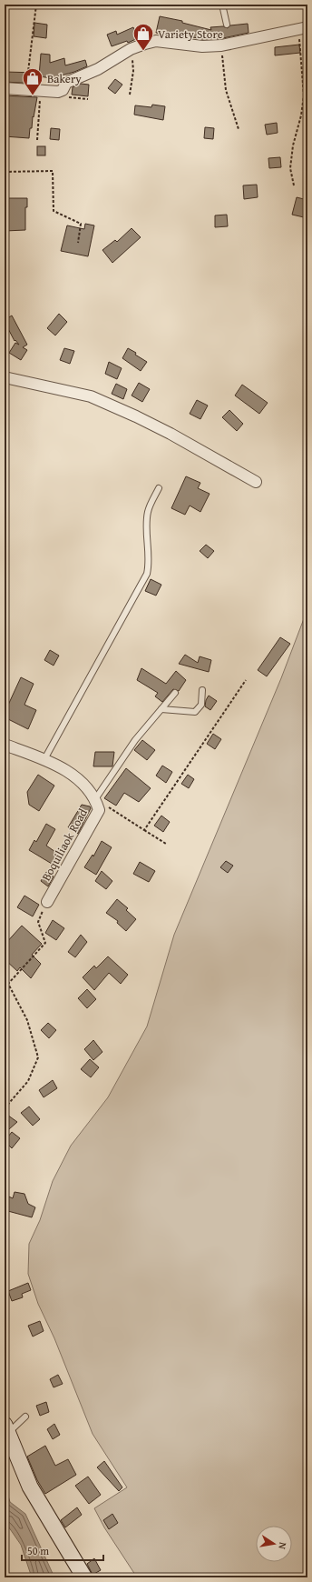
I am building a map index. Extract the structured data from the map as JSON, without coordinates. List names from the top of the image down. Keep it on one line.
{"streets":{"street":["Boquiliaok Road"]},"places":{"shop":["Variety Store","Bakery"]},"scale_bar":"50 m","north":"right"}
